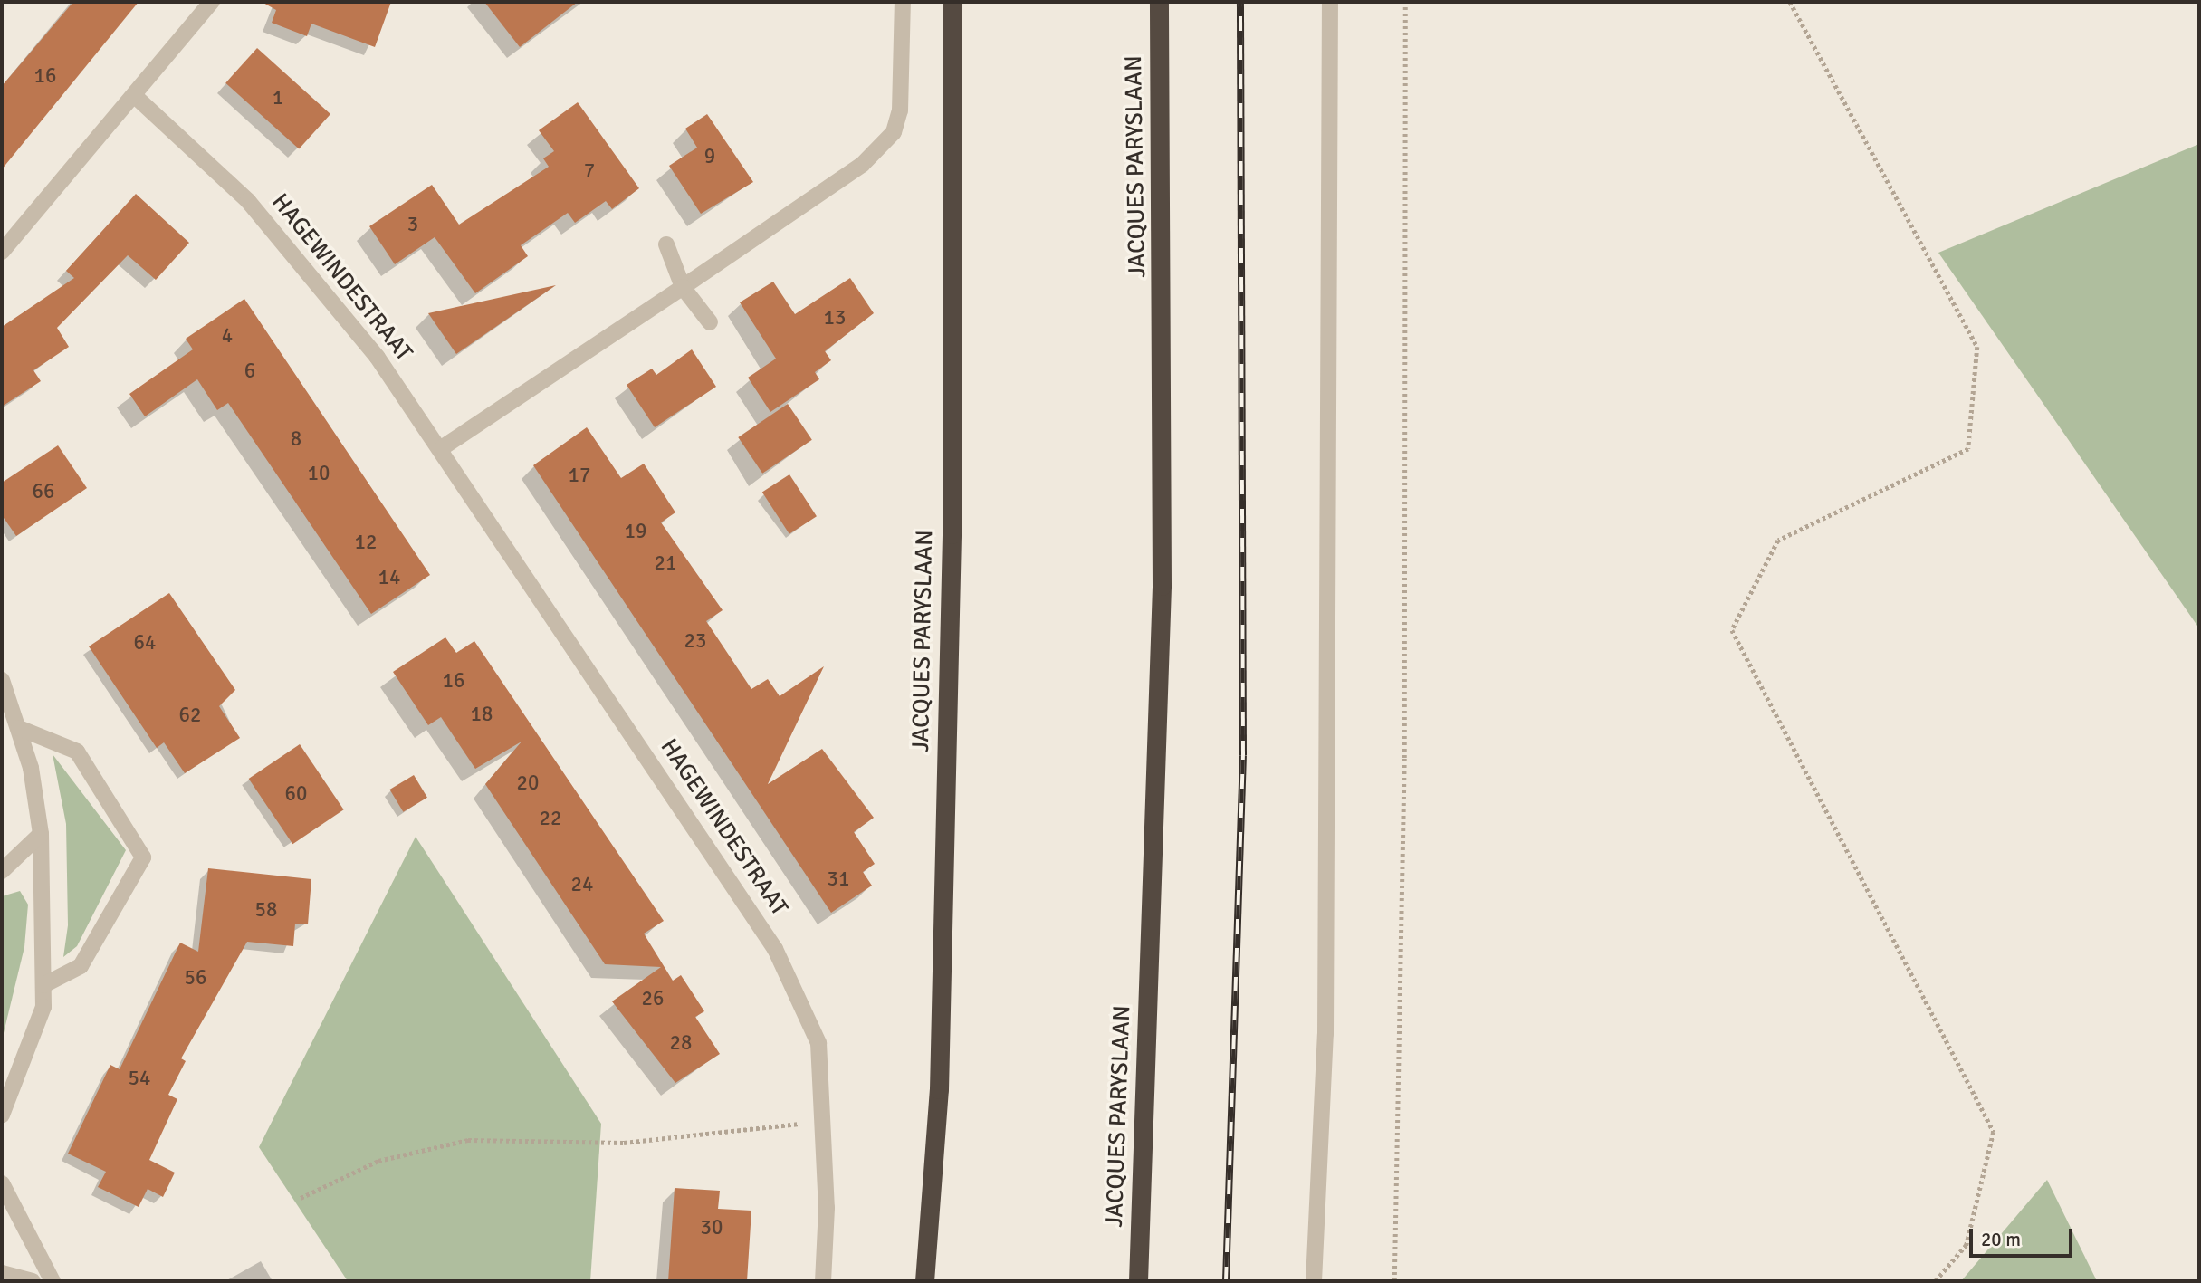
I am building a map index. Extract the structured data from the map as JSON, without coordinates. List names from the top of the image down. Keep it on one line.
{"streets":{"highway":["JACQUES PARYSLAAN"],"street":["HAGEWINDESTRAAT"]},"house_numbers":["16","1","9","7","3","13","4","6","8","10","17","66","19","12","21","14","23","64","16","18","62","20","60","22","31","24","58","56","26","28","54","30"],"scale_bar":"20 m"}
